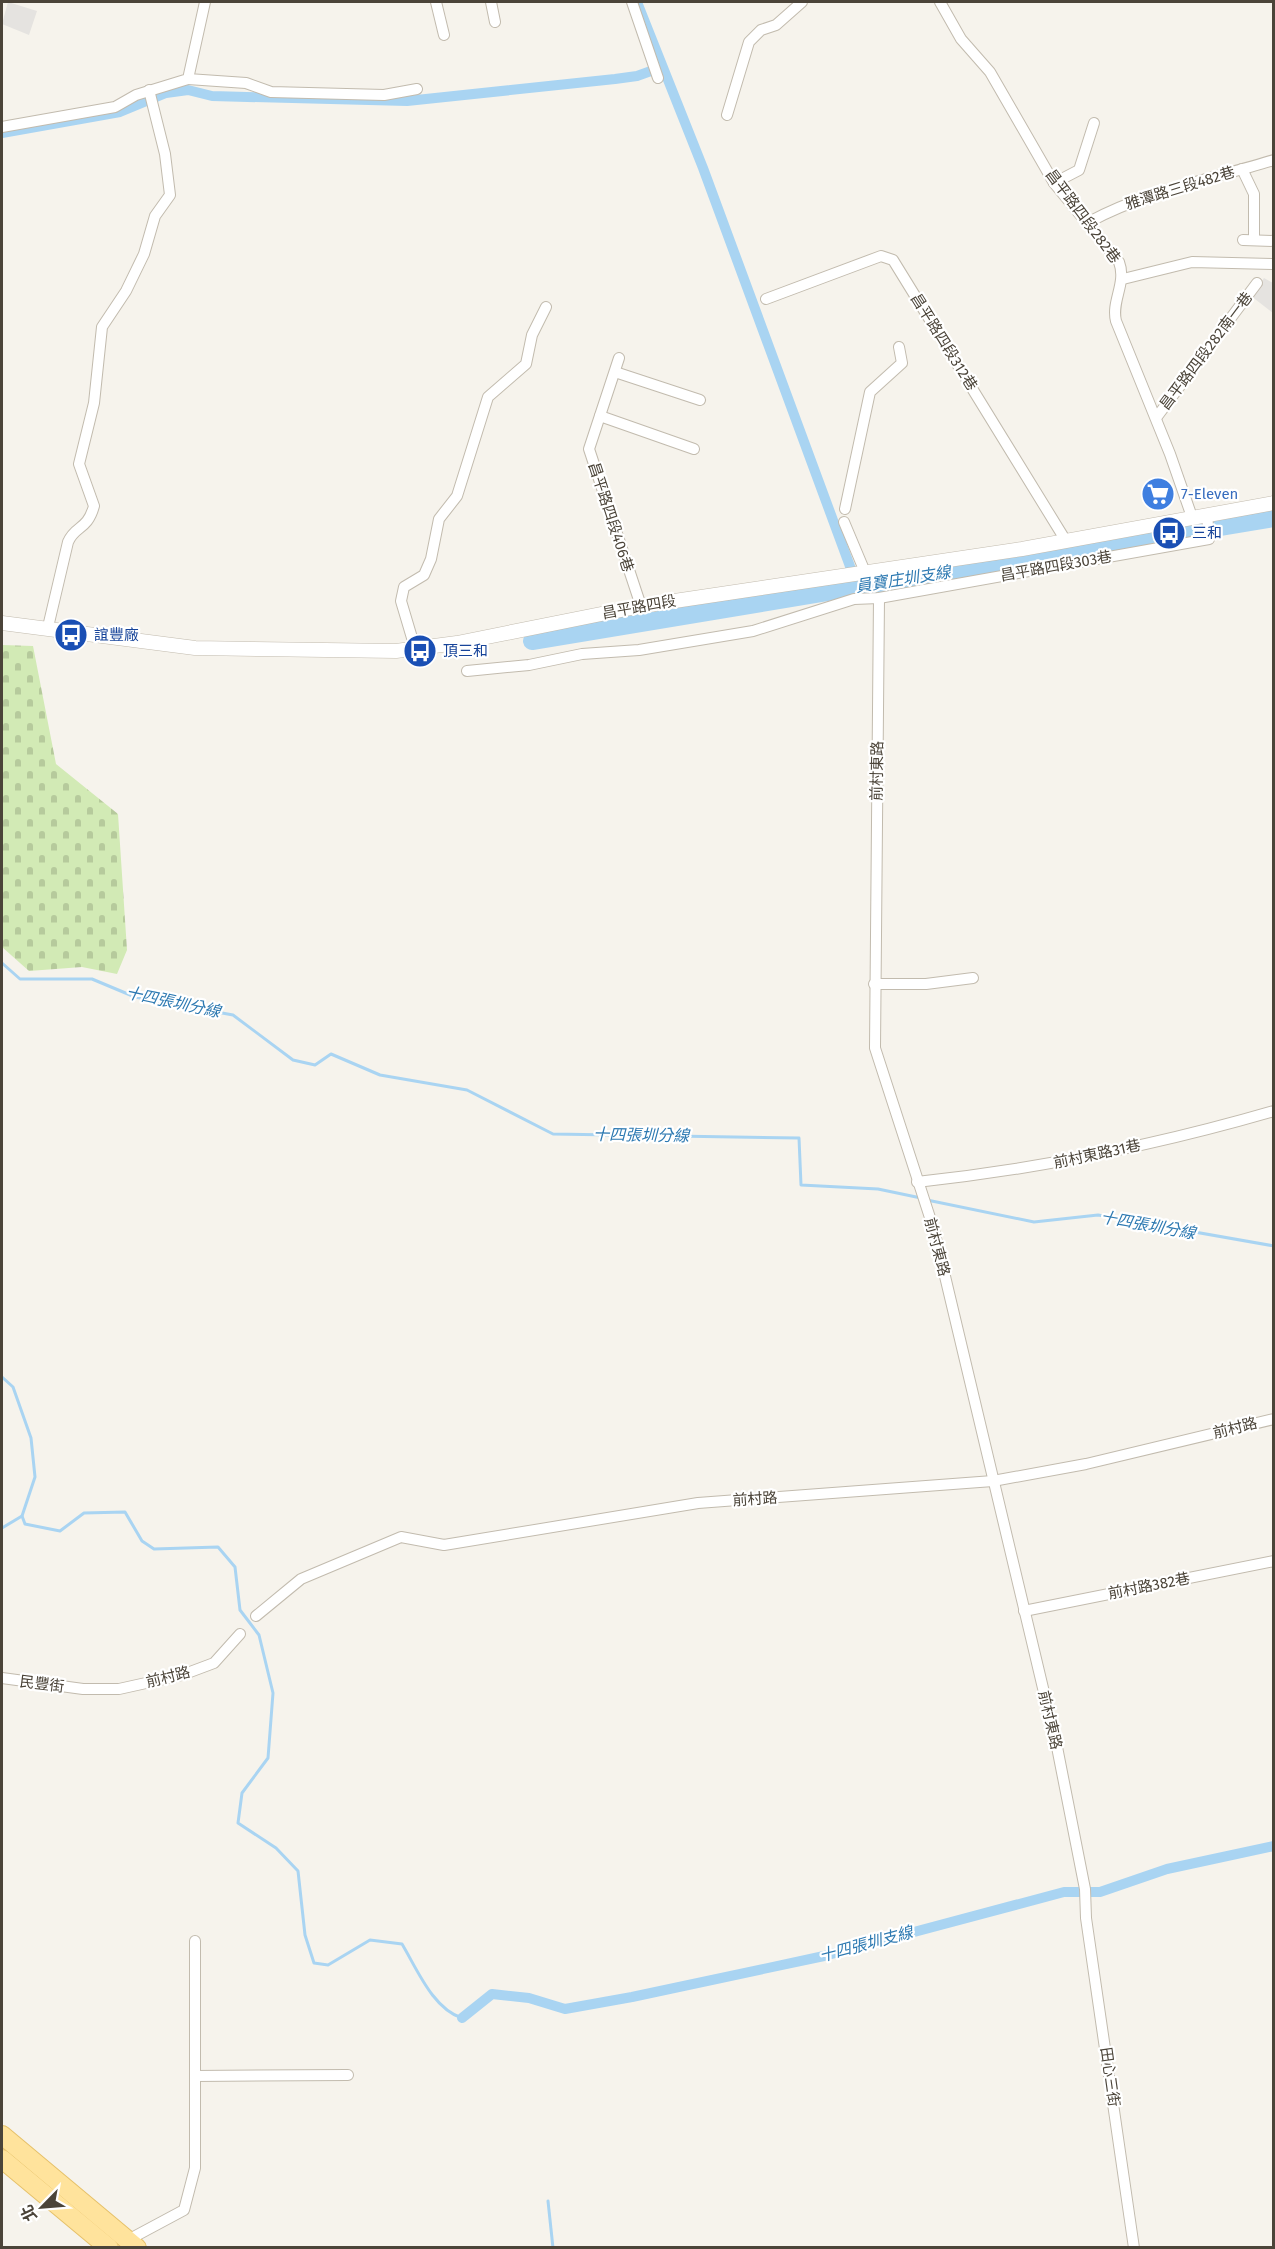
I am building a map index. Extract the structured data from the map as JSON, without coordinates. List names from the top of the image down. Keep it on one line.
{"streets":{"street":["雅潭路三段482巷","昌平路四段282巷","昌平路四段312巷","昌平路四段282南一巷","昌平路四段406巷","昌平路四段303巷","昌平路四段","前村東路","前村東路31巷","前村路","前村路382巷","民豐街","田心三街"]},"crossings":[["雅潭路三段482巷","昌平路四段282巷"],["昌平路四段282巷","昌平路四段282南一巷"],["昌平路四段282巷","昌平路四段"],["昌平路四段312巷","昌平路四段"],["昌平路四段406巷","昌平路四段"],["昌平路四段303巷","昌平路四段"],["昌平路四段303巷","前村東路"],["前村東路","前村東路31巷"],["前村東路","前村路"],["前村東路","前村路382巷"],["前村東路","田心三街"],["前村路","民豐街"]],"water":["員寶庄圳支線","十四張圳分線","十四張圳支線"],"places":{"supermarket":["7-Eleven"],"bus stop":["三和","誼豐廠","頂三和"]},"north":"bottom left"}
